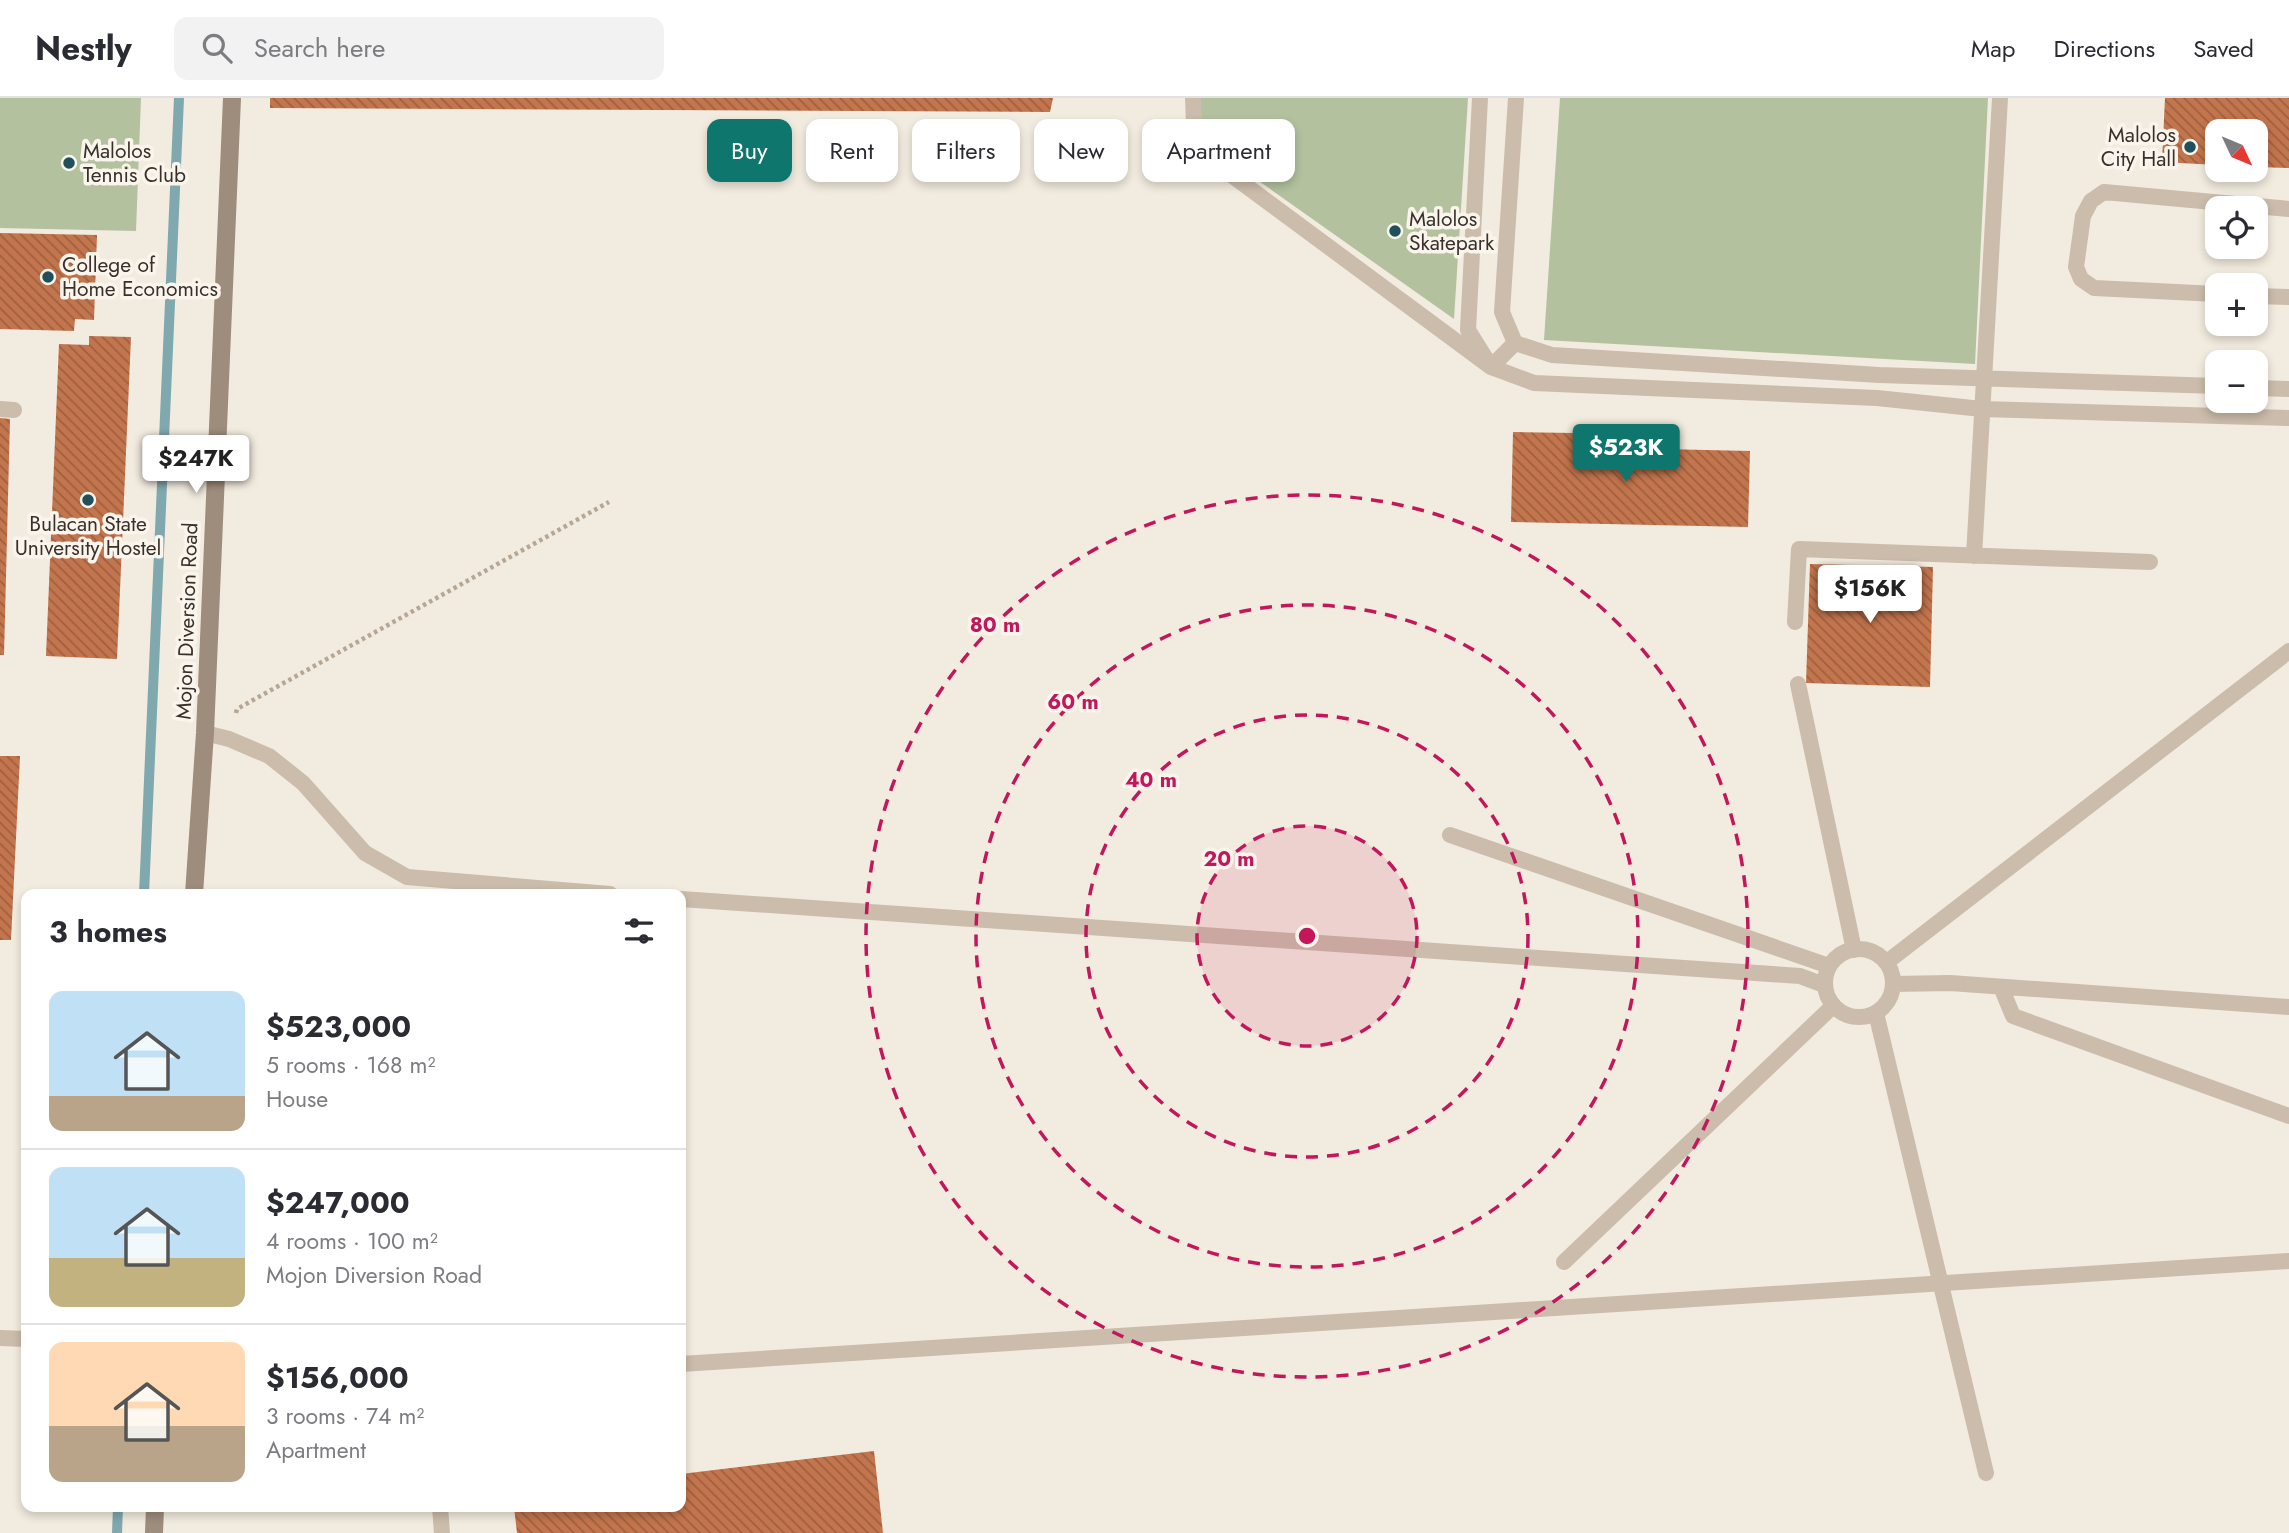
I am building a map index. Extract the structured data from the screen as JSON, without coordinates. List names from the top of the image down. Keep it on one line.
{"streets":{"street":["Mojon Diversion Road"]},"places":["Malolos City Hall","Malolos Tennis Club","Malolos Skatepark","College of Home Economics","Bulacan State University Hostel"],"north":"bottom right","page":{"header":"Nestly","search":"Search here","nav":["Map","Directions","Saved"],"map_buttons":["+","−"],"chip":["Buy","Rent","Filters","New","Apartment"],"price":["$523K","$247K","$156K"],"heading":"3 homes","list":[{"name":"$523,000","note":"5 rooms · 168 m² · House"},{"name":"$247,000","note":"4 rooms · 100 m² · Mojon Diversion Road"},{"name":"$156,000","note":"3 rooms · 74 m² · Apartment"}]},"rings":["80 m","60 m","40 m","20 m"]}
